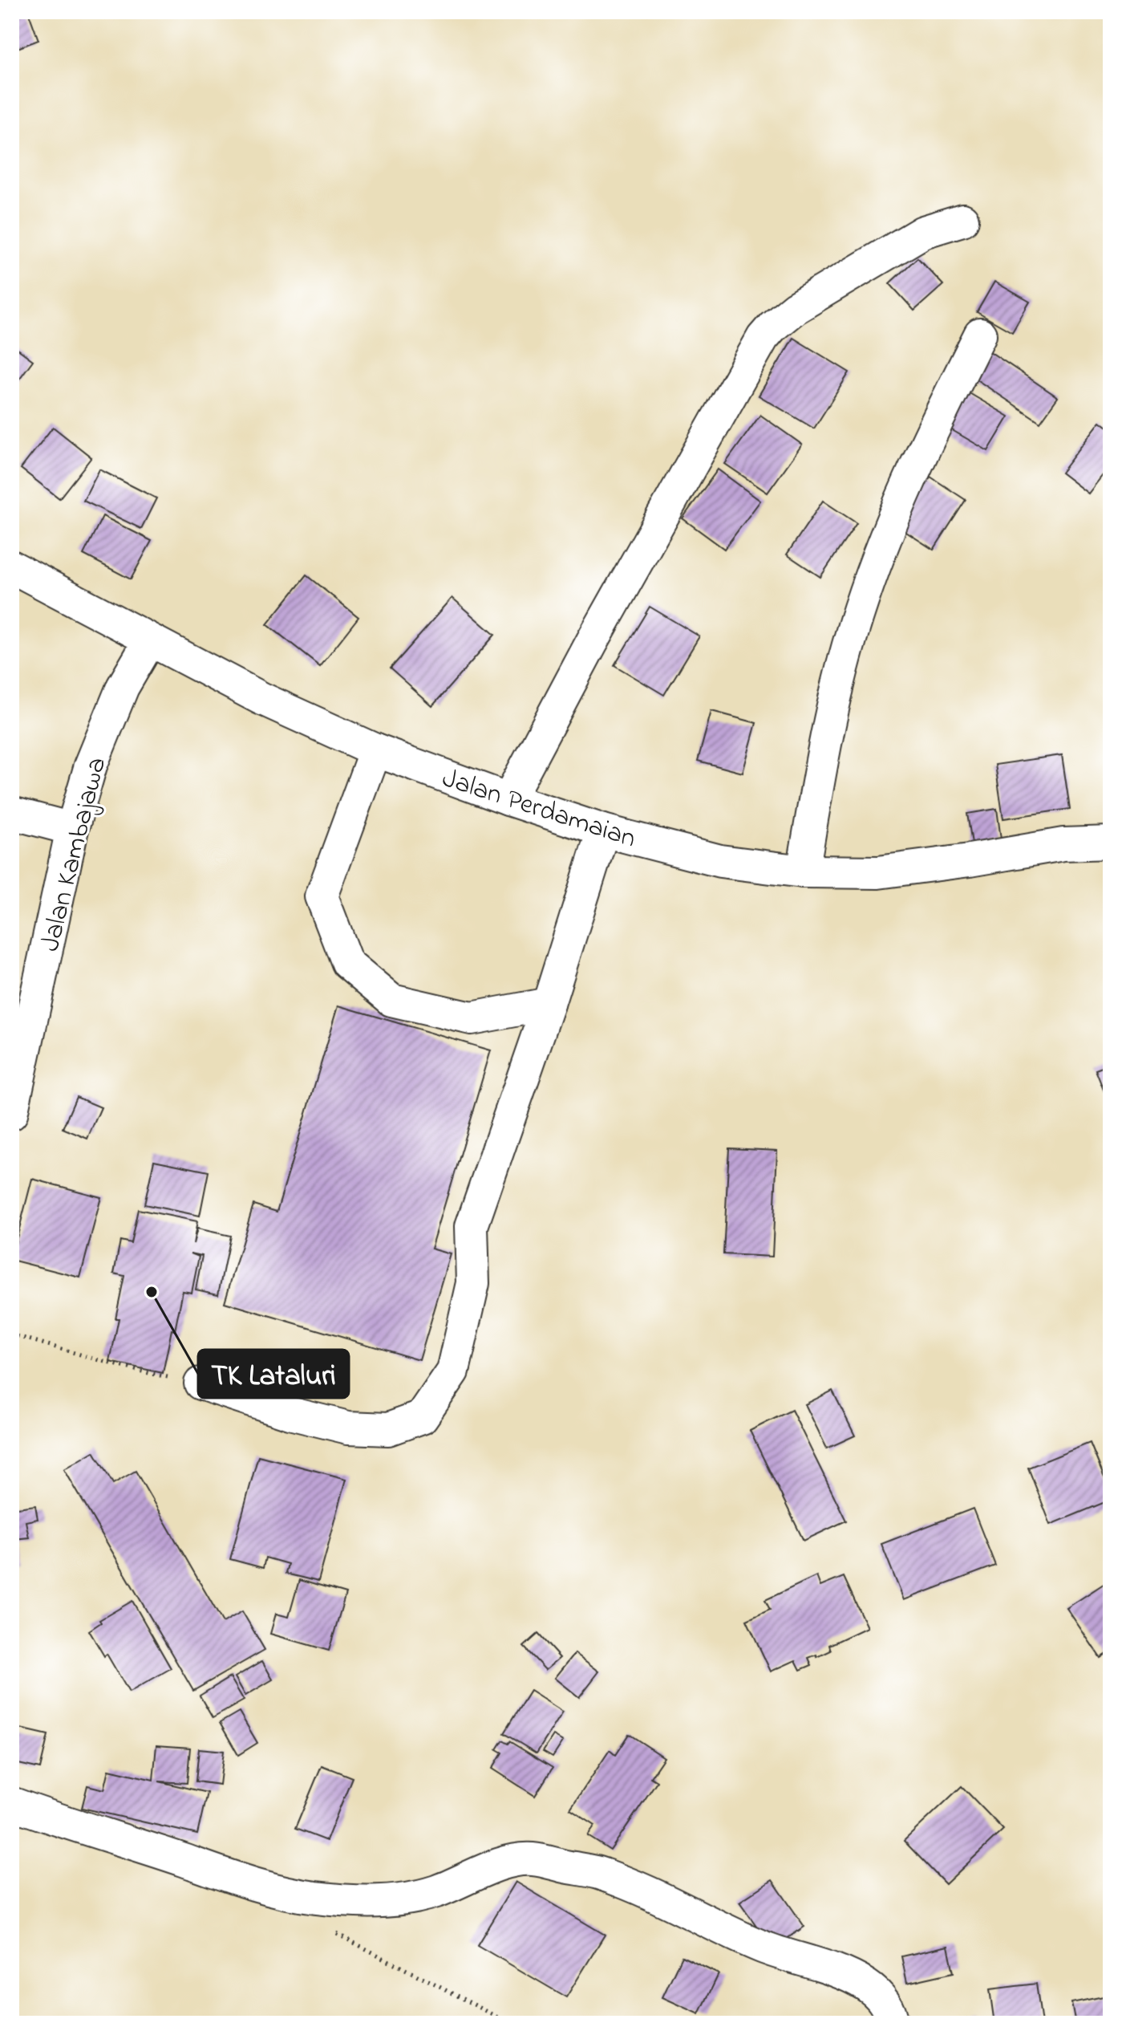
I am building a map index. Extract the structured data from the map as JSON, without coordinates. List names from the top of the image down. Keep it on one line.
{"streets":{"street":["Jalan Perdamaian","Jalan Kambajawa"]},"crossings":[["Jalan Perdamaian","Jalan Kambajawa"]],"places":["TK Lataluri"]}
